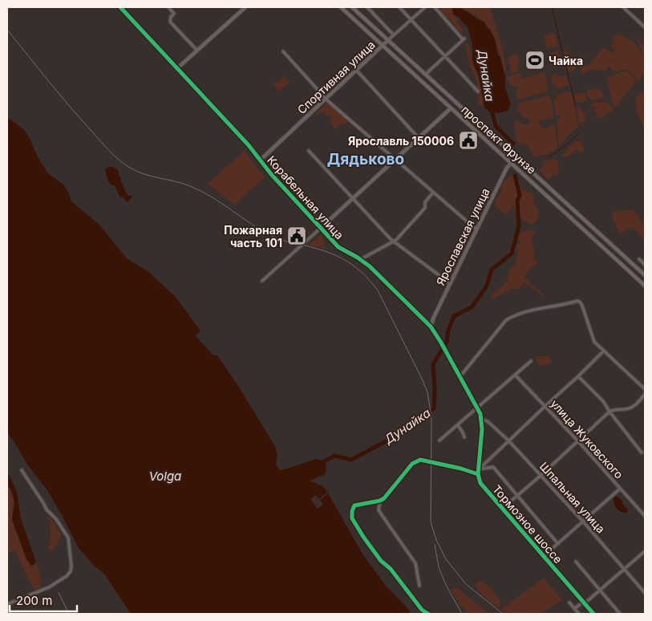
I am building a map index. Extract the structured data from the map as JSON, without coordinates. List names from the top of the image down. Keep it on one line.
{"streets":{"main road":["проспект Фрунзе"],"street":["Спортивная улица","Корабельная улица","Ярославская улица","улица Жуковского","Шпальная улица","Тормозное шоссе"]},"crossings":[["Спортивная улица","проспект Фрунзе"],["Спортивная улица","Корабельная улица"],["проспект Фрунзе","Ярославская улица"],["Корабельная улица","Ярославская улица"],["Корабельная улица","Тормозное шоссе"],["Ярославская улица","Тормозное шоссе"],["Шпальная улица","Тормозное шоссе"]],"districts":["Дядьково"],"water":["Дунайка","Volga"],"places":{"sports":["Чайка"],"public building":["Ярославль 150006","Пожарная часть 101"]},"scale_bar":"200 m"}
